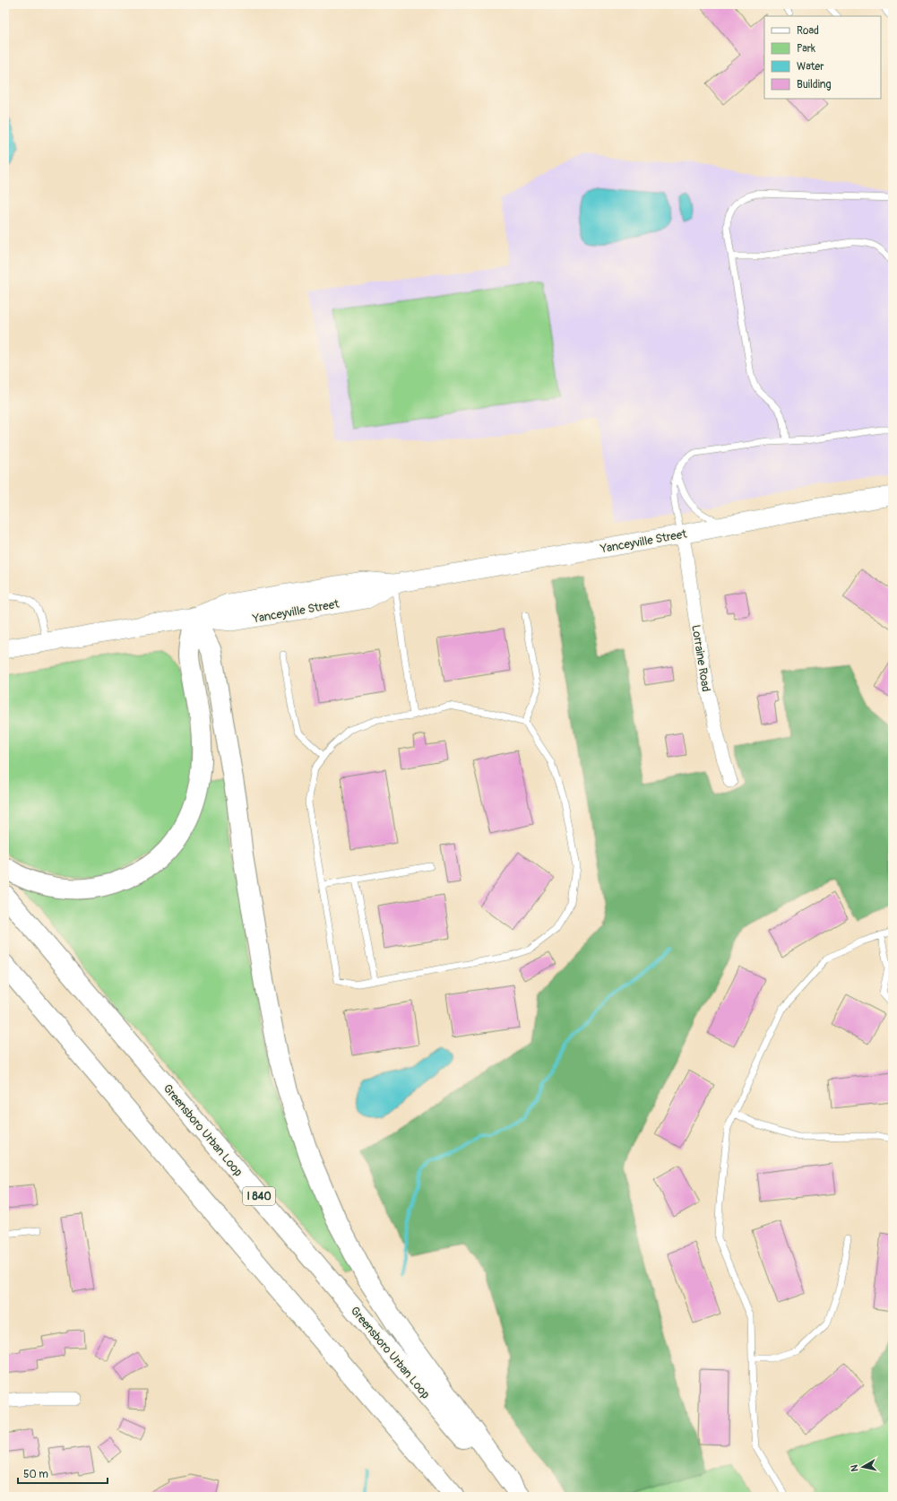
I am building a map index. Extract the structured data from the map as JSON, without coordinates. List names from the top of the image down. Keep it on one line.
{"streets":{"highway":["Greensboro Urban Loop","I 840"],"main road":["Yanceyville Street"],"street":["Lorraine Road"]},"crossings":[["Yanceyville Street","Lorraine Road"]],"legend":["Road","Park","Water","Building"],"scale_bar":"50 m","north":"left"}
